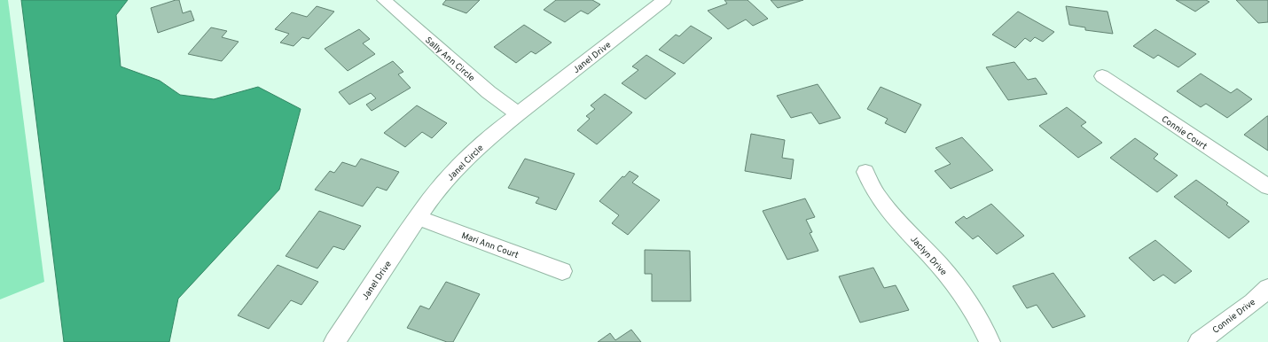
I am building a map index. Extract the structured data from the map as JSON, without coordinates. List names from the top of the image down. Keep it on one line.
{"streets":{"street":["Janel Drive","Sally Ann Circle","Connie Court","Janel Circle","Mari Ann Court","Jaclyn Drive","Connie Drive"]},"crossings":[["Janel Drive","Sally Ann Circle"],["Janel Drive","Janel Circle"],["Janel Drive","Mari Ann Court"],["Sally Ann Circle","Janel Circle"],["Janel Circle","Mari Ann Court"]]}
